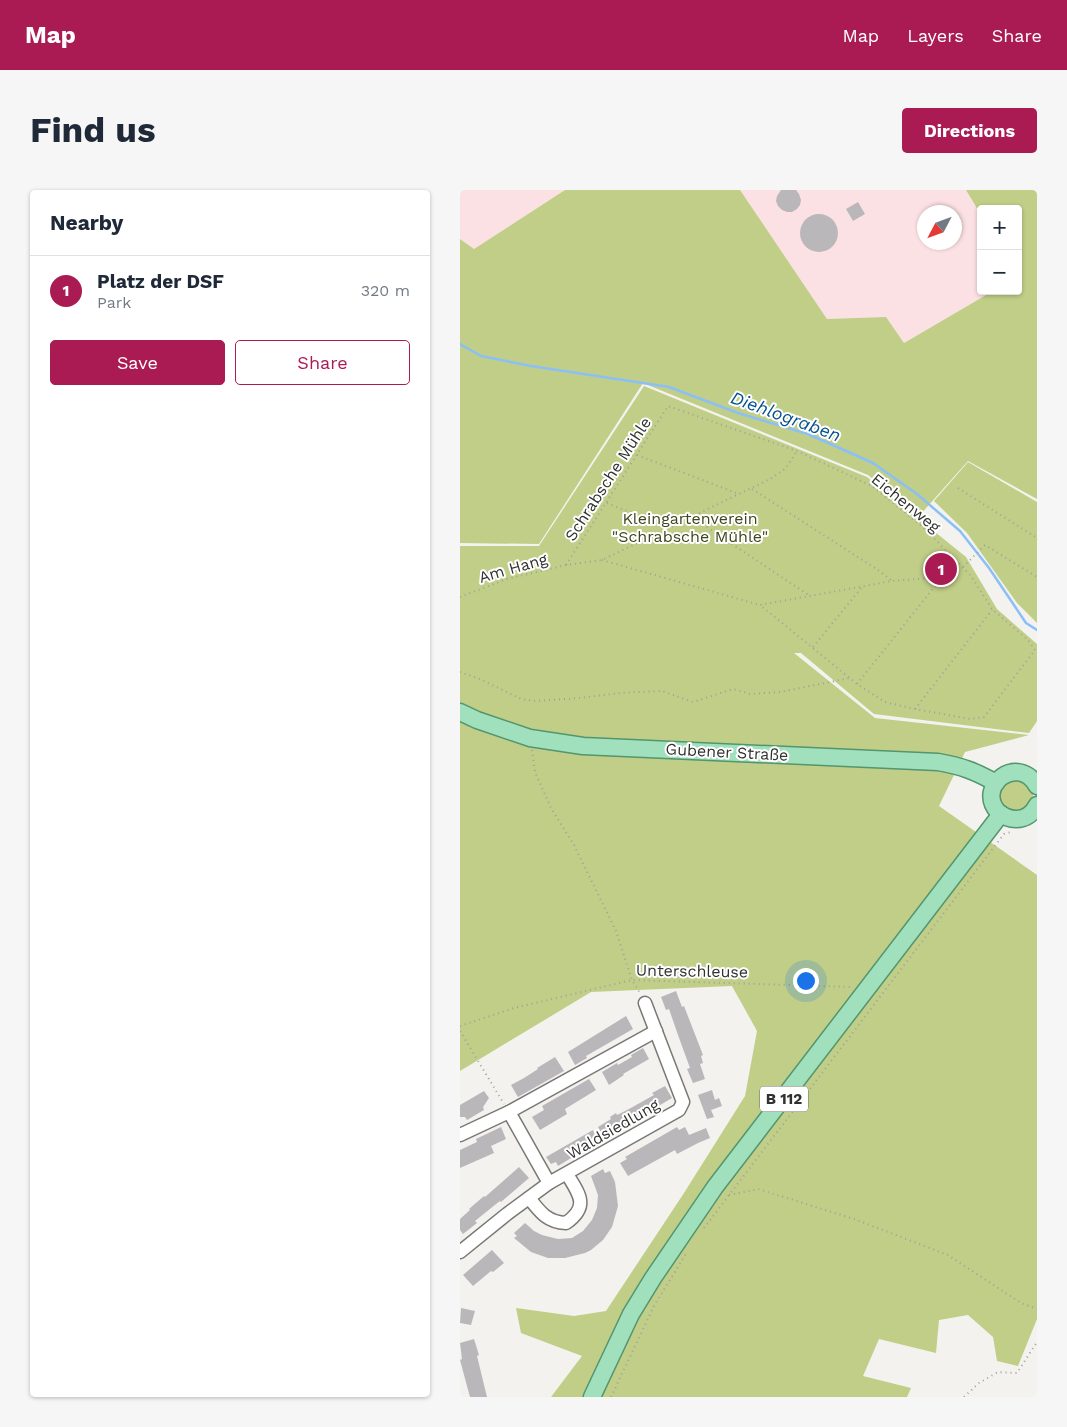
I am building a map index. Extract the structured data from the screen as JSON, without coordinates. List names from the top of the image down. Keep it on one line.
{"streets":{"main road":["Gubener Straße","B 112"],"street":["Waldsiedlung"],"path":["Schrabsche Mühle","Eichenweg","Am Hang","Unterschleuse"]},"crossings":[["Schrabsche Mühle","Eichenweg"],["Schrabsche Mühle","Am Hang"],["Unterschleuse","B 112"]],"water":["Diehlograben"],"parks":["Kleingartenverein \"Schrabsche Mühle\""],"north":"bottom left","page":{"header":"Map","nav":["Map","Layers","Share"],"buttons":["Directions",["Save","Share"]],"title":"Find us","heading":"Nearby","map_buttons":["+","−"],"list":[{"mark":"1","name":"Platz der DSF","note":"Park","value":"320 m"}],"pins":"1"}}
